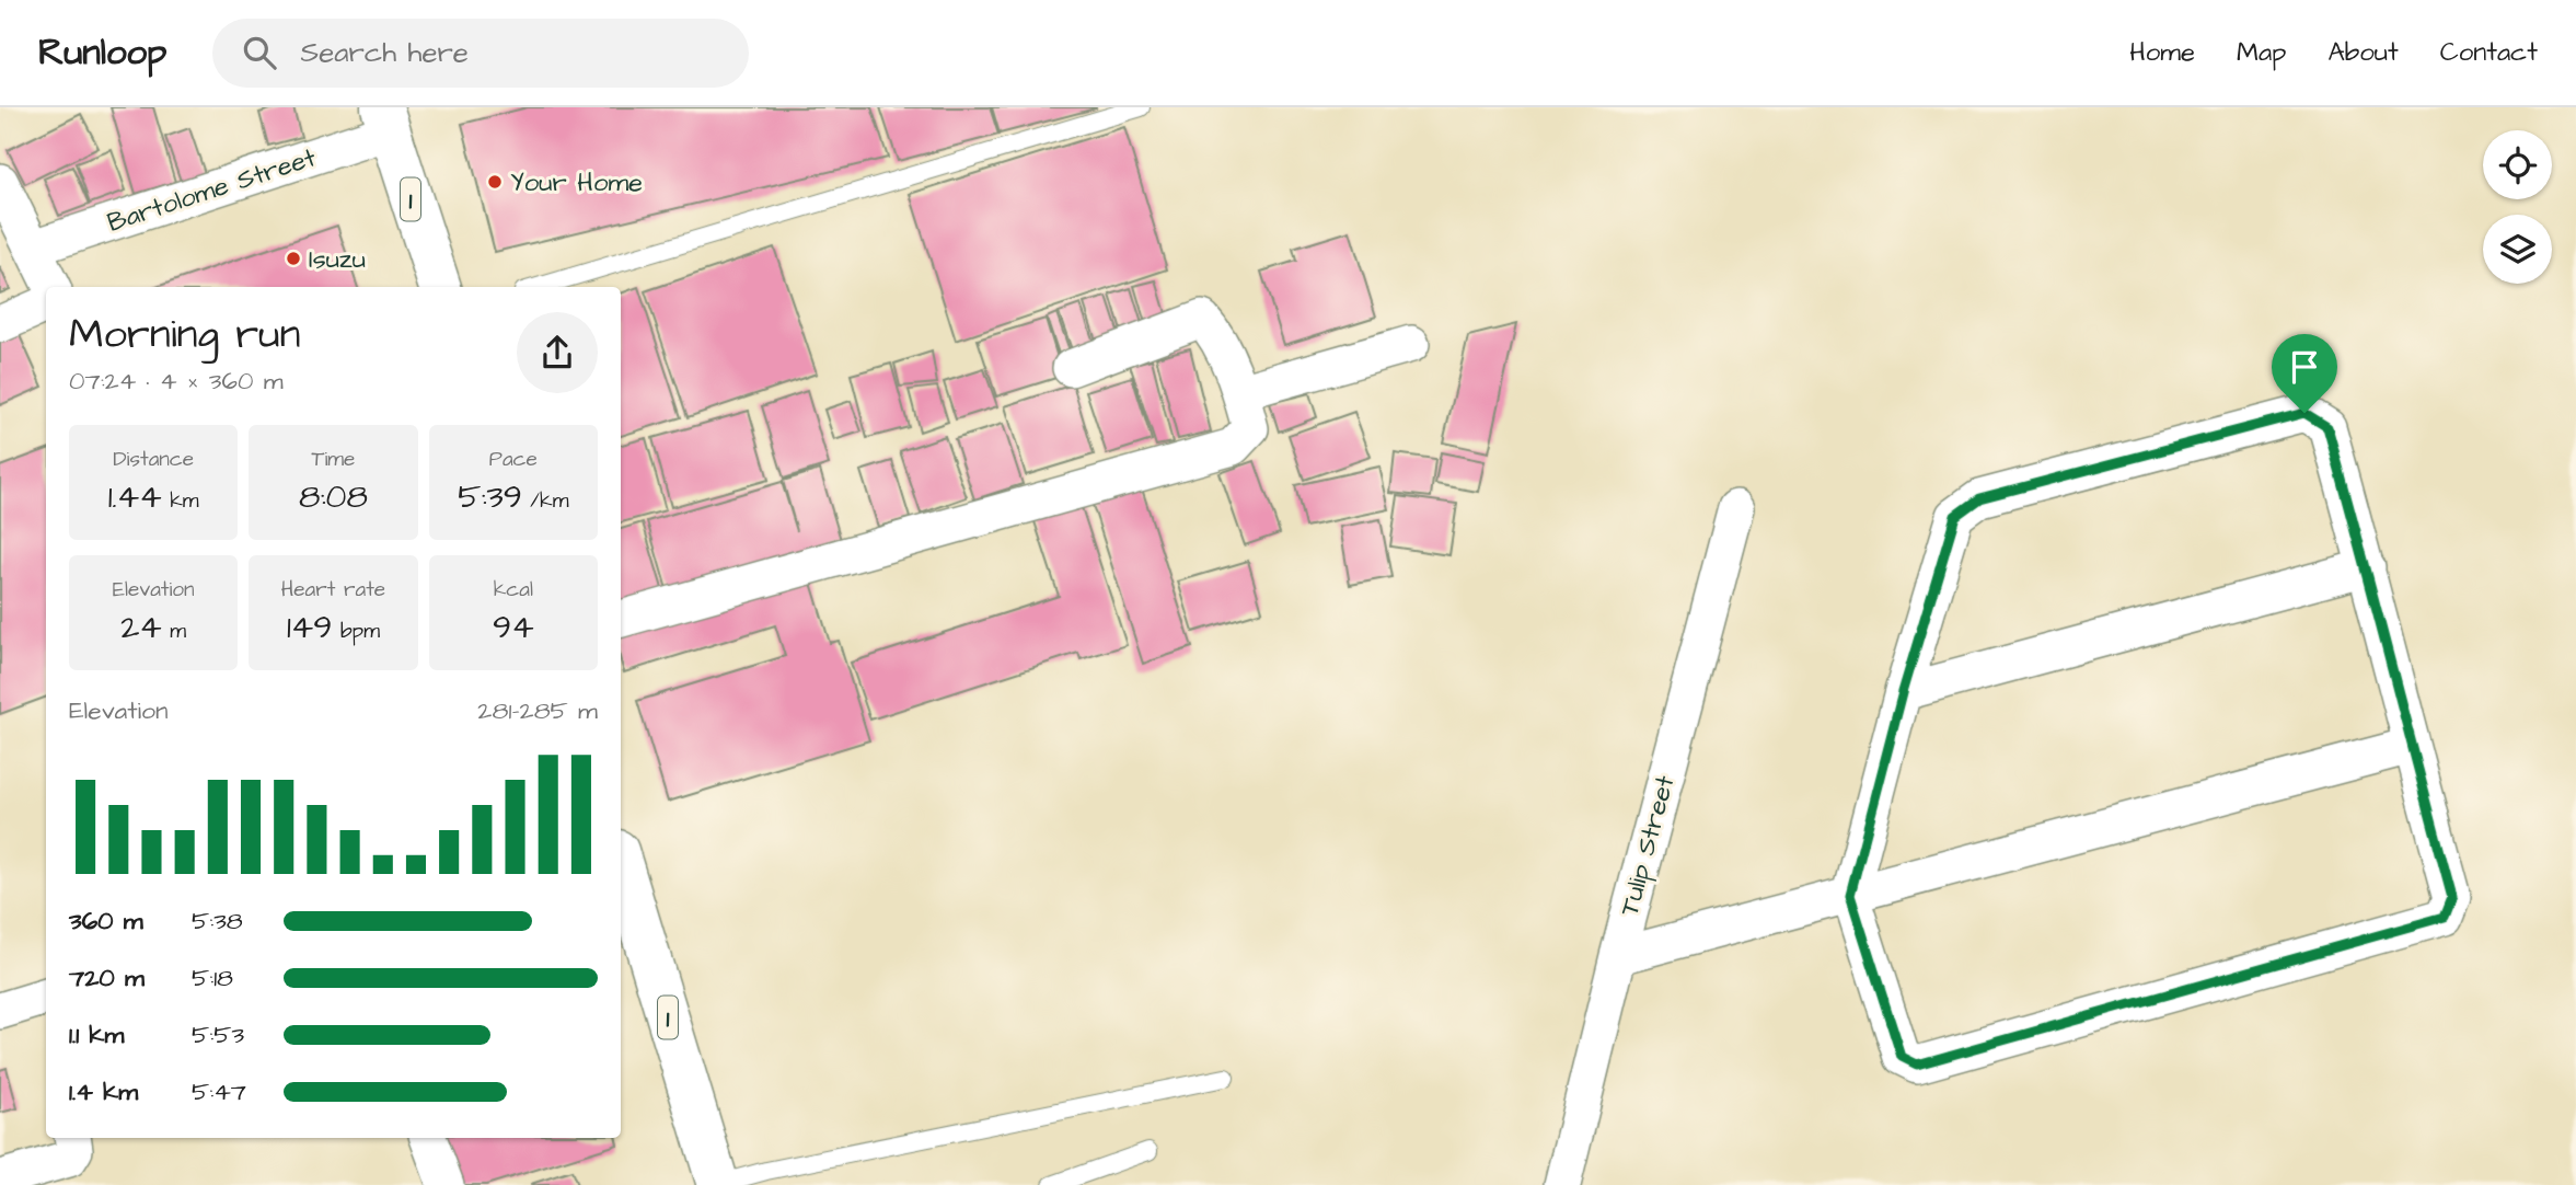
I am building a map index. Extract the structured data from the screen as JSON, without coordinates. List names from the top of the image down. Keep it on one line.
{"streets":{"highway":["1"],"street":["Bartolome Street","Tulip Street"]},"crossings":[["Bartolome Street","1"]],"places":["Your Home","Isuzu"],"page":{"header":"Runloop","search":"Search here","nav":["Home","Map","About","Contact"],"heading":["Morning run","07:24 · 4 × 360 m"],"stats":[["Distance","1.44 km"],["Time","8:08"],["Pace","5:39 /km"],["Elevation","24 m"],["Heart rate","149 bpm"],["kcal","94"]],"chart":["Elevation","281–285 m"],"list":[{"name":"360 m","note":"5:38"},{"name":"720 m","note":"5:18"},{"name":"1.1 km","note":"5:53"},{"name":"1.4 km","note":"5:47"}]}}
